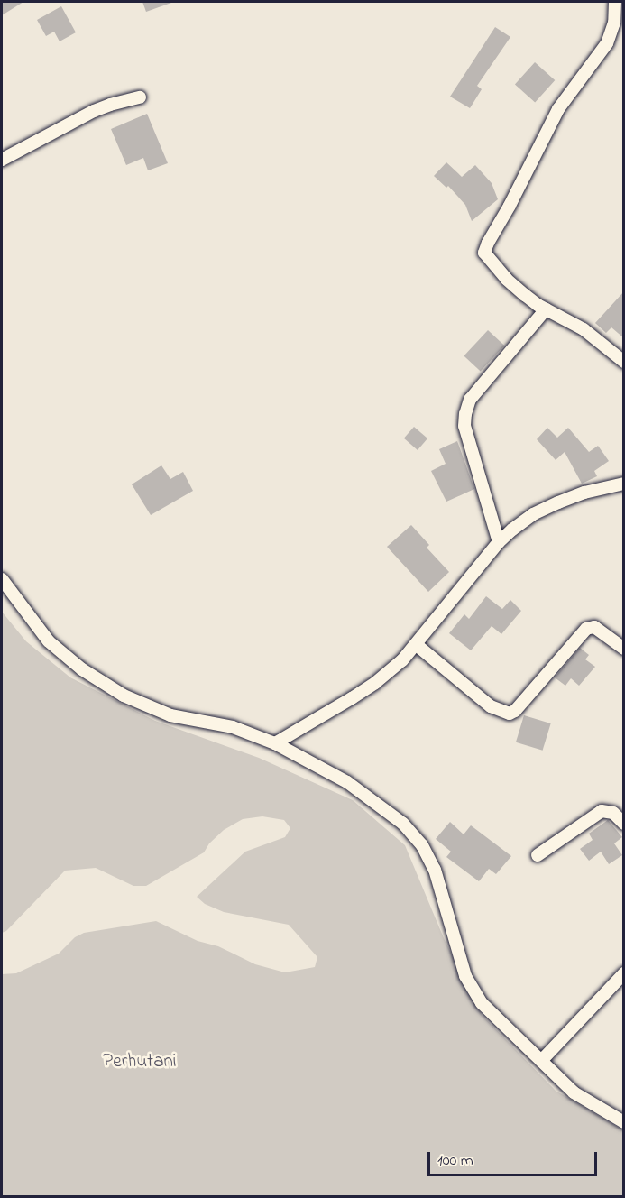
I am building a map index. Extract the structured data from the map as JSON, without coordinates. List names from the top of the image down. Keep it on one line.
{"parks":["Perhutani"],"scale_bar":"100 m"}
